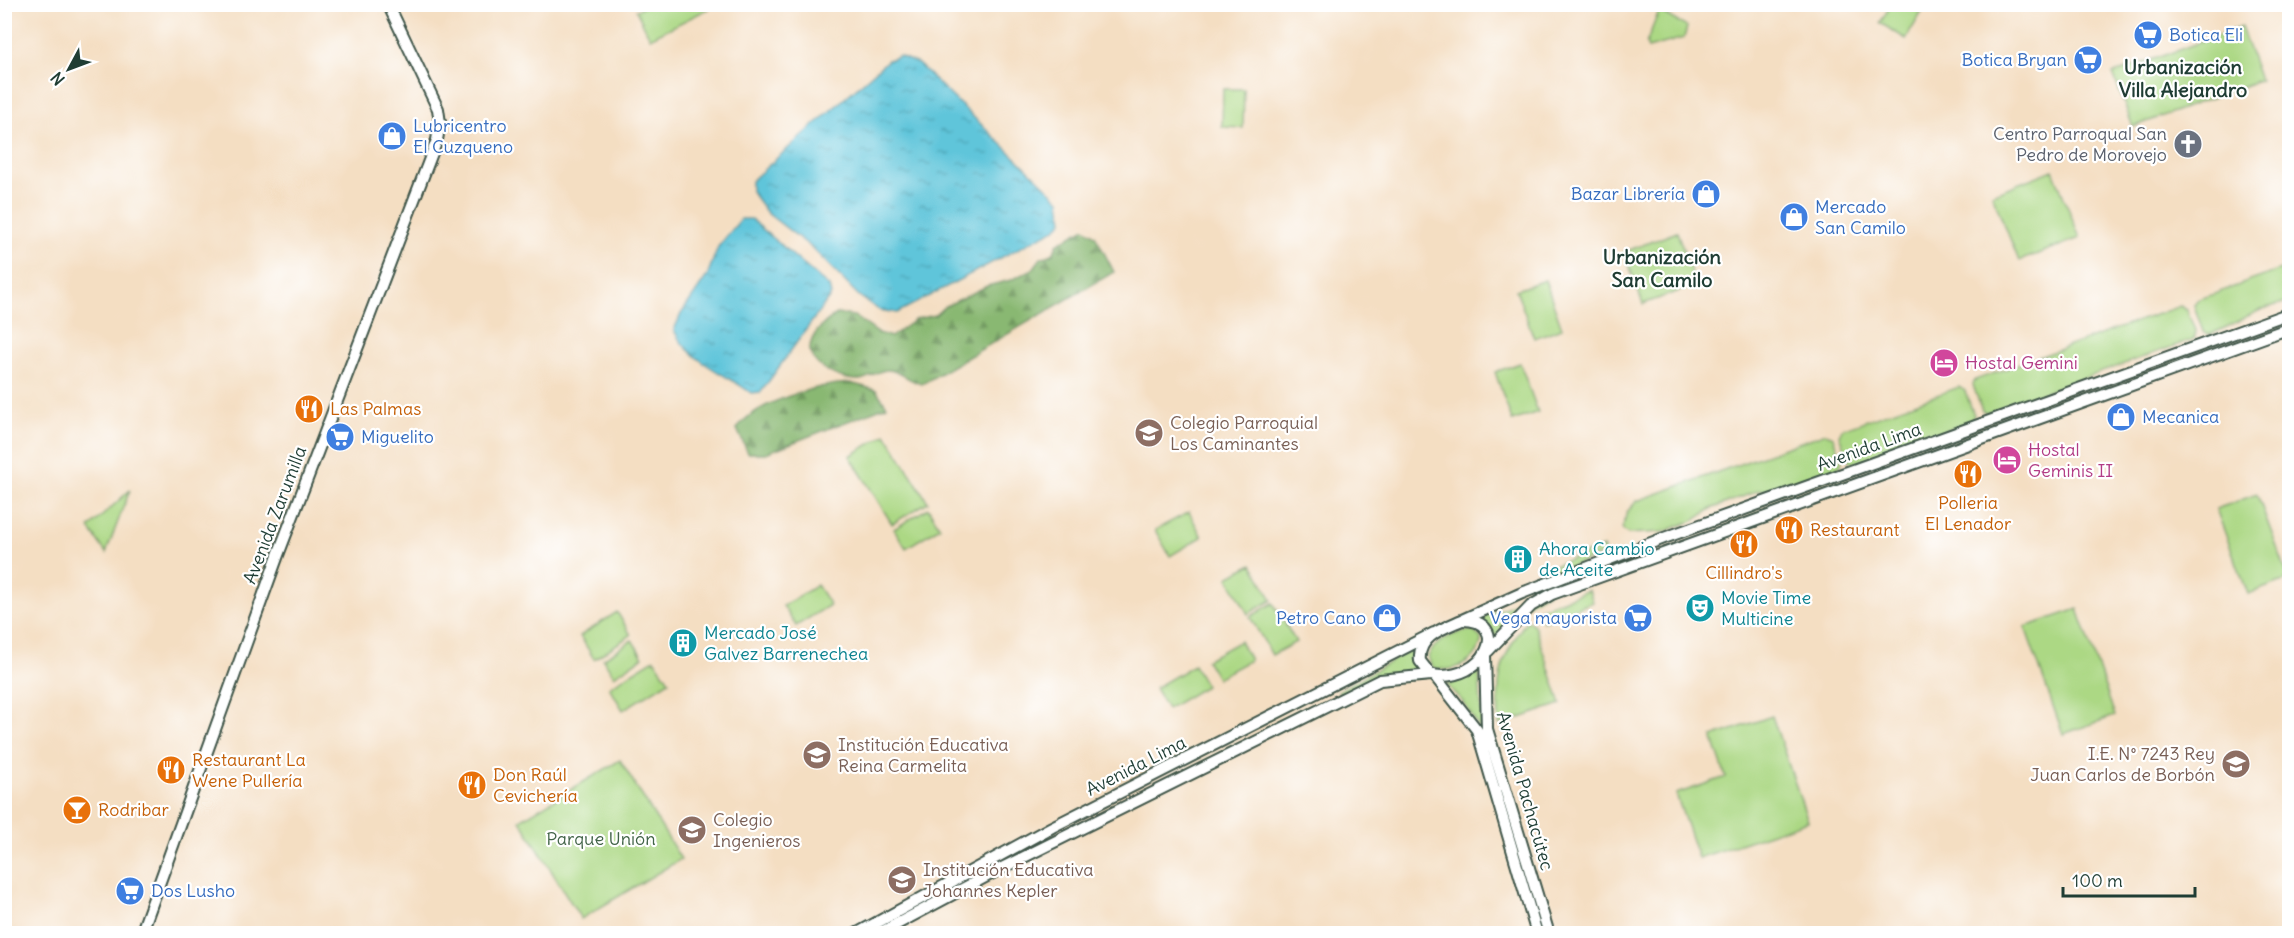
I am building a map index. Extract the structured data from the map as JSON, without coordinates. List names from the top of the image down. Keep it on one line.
{"streets":{"main road":["Avenida Lima","Avenida Zarumilla","Avenida Pachacútec"]},"crossings":[["Avenida Lima","Avenida Pachacútec"]],"districts":["Urbanización Villa Alejandro","Urbanización San Camilo"],"parks":["Parque Unión"],"places":{"supermarket":["Botica Eli","Botica Bryan","Miguelito","Vega mayorista","Dos Lusho"],"shop":["Lubricentro El Cuzqueno","Bazar Librería","Mercado San Camilo","Mecanica","Petro Cano"],"church":["Centro Parroqual San Pedro de Morovejo"],"hotel":["Hostal Gemini","Hostal Geminis II"],"restaurant":["Las Palmas","Polleria El Lenador","Restaurant","Cillindro's","Restaurant La Wene Pullería","Don Raúl Cevichería"],"school or university":["Colegio Parroquial Los Caminantes","Institución Educativa Reina Carmelita","I.E. N° 7243 Rey Juan Carlos de Borbón","Colegio Ingenieros","Institución Educativa Johannes Kepler"],"building":["Ahora Cambio de Aceite","Mercado José Galvez Barrenechea"],"theatre":["Movie Time Multicine"],"bar":["Rodribar"]},"scale_bar":"100 m","north":"bottom left"}
